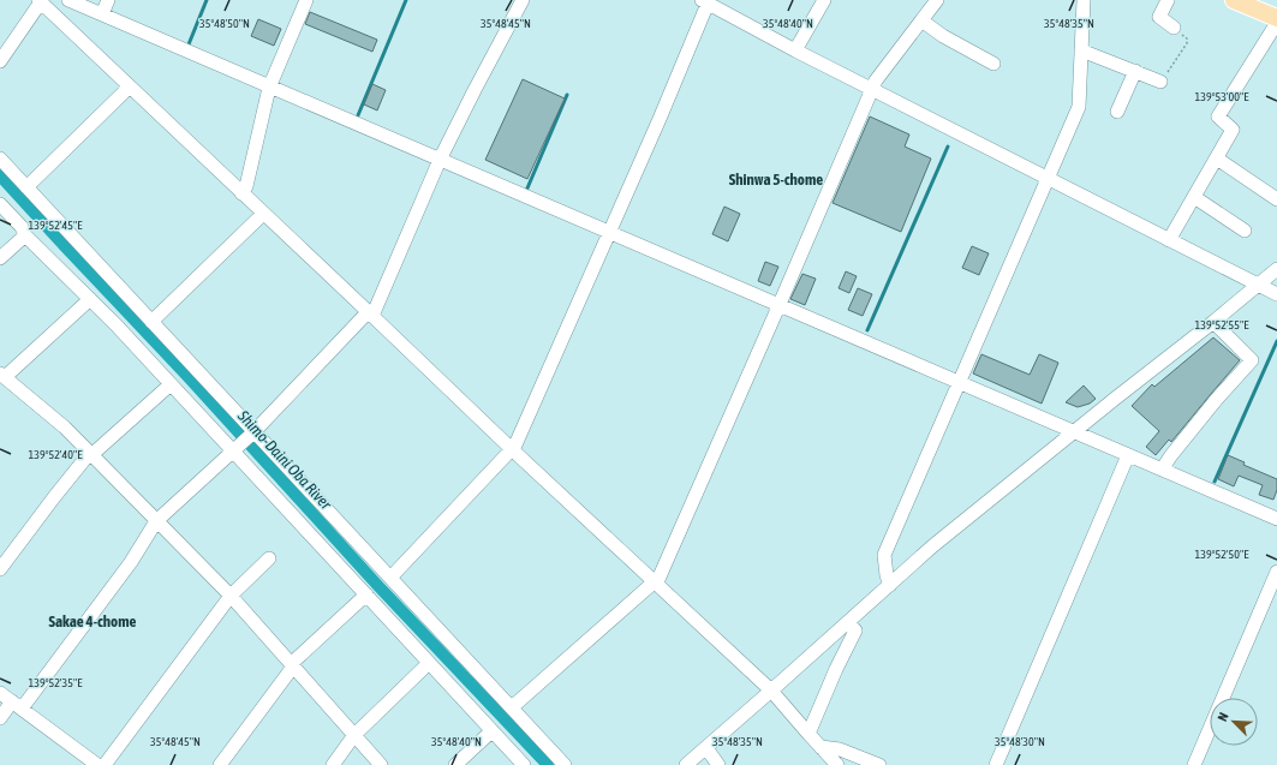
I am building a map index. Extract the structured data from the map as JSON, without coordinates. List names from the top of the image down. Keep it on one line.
{"districts":["Shinwa 5-chome","Sakae 4-chome"],"water":["Shimo-Daini Oba River"],"north":"top left","coordinates":["35°48'35\"N","35°48'50\"N","35°48'45\"N","35°48'40\"N","139°53'00\"E","139°52'45\"E","139°52'55\"E","139°52'40\"E","139°52'50\"E","139°52'35\"E","35°48'30\"N"]}
